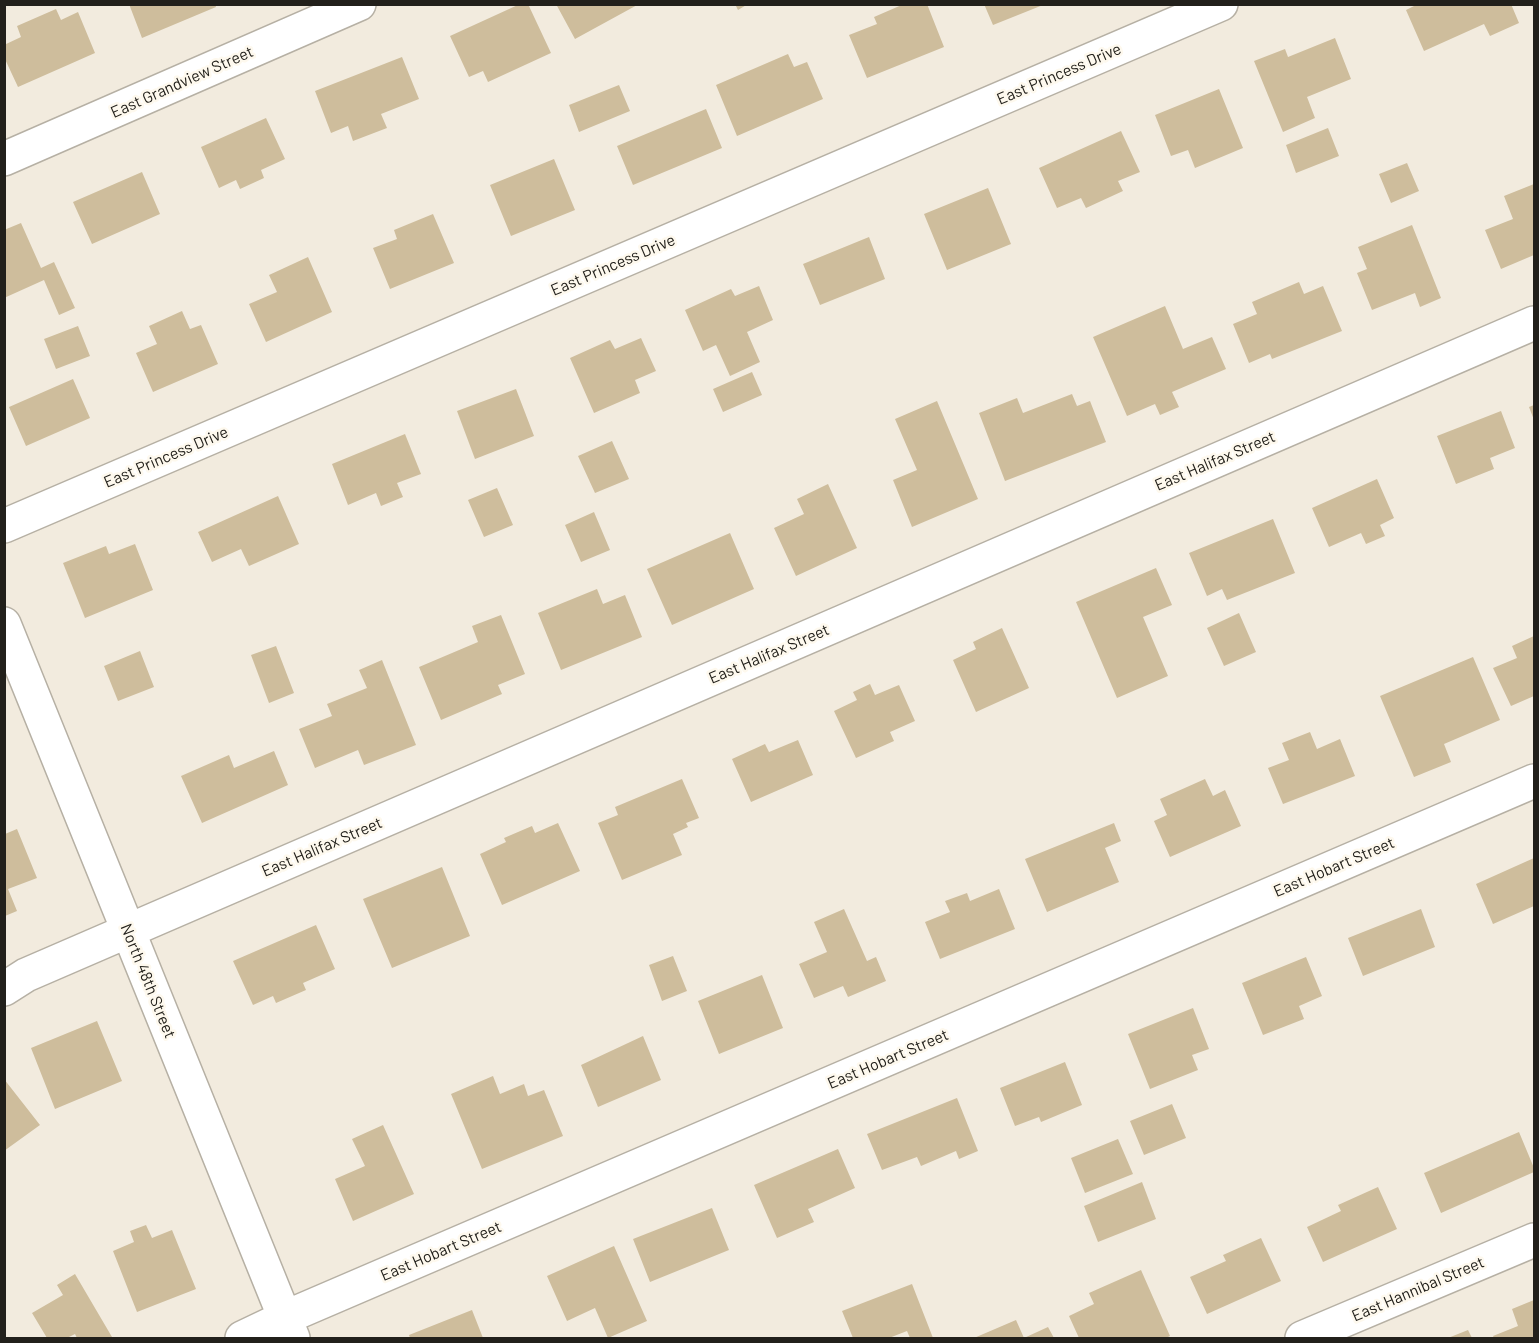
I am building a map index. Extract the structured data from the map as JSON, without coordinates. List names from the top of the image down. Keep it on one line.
{"streets":{"street":["East Princess Drive","East Grandview Street","East Halifax Street","East Hobart Street","North 48th Street","East Hannibal Street"]},"crossings":[["East Halifax Street","North 48th Street"],["East Hobart Street","North 48th Street"]]}
